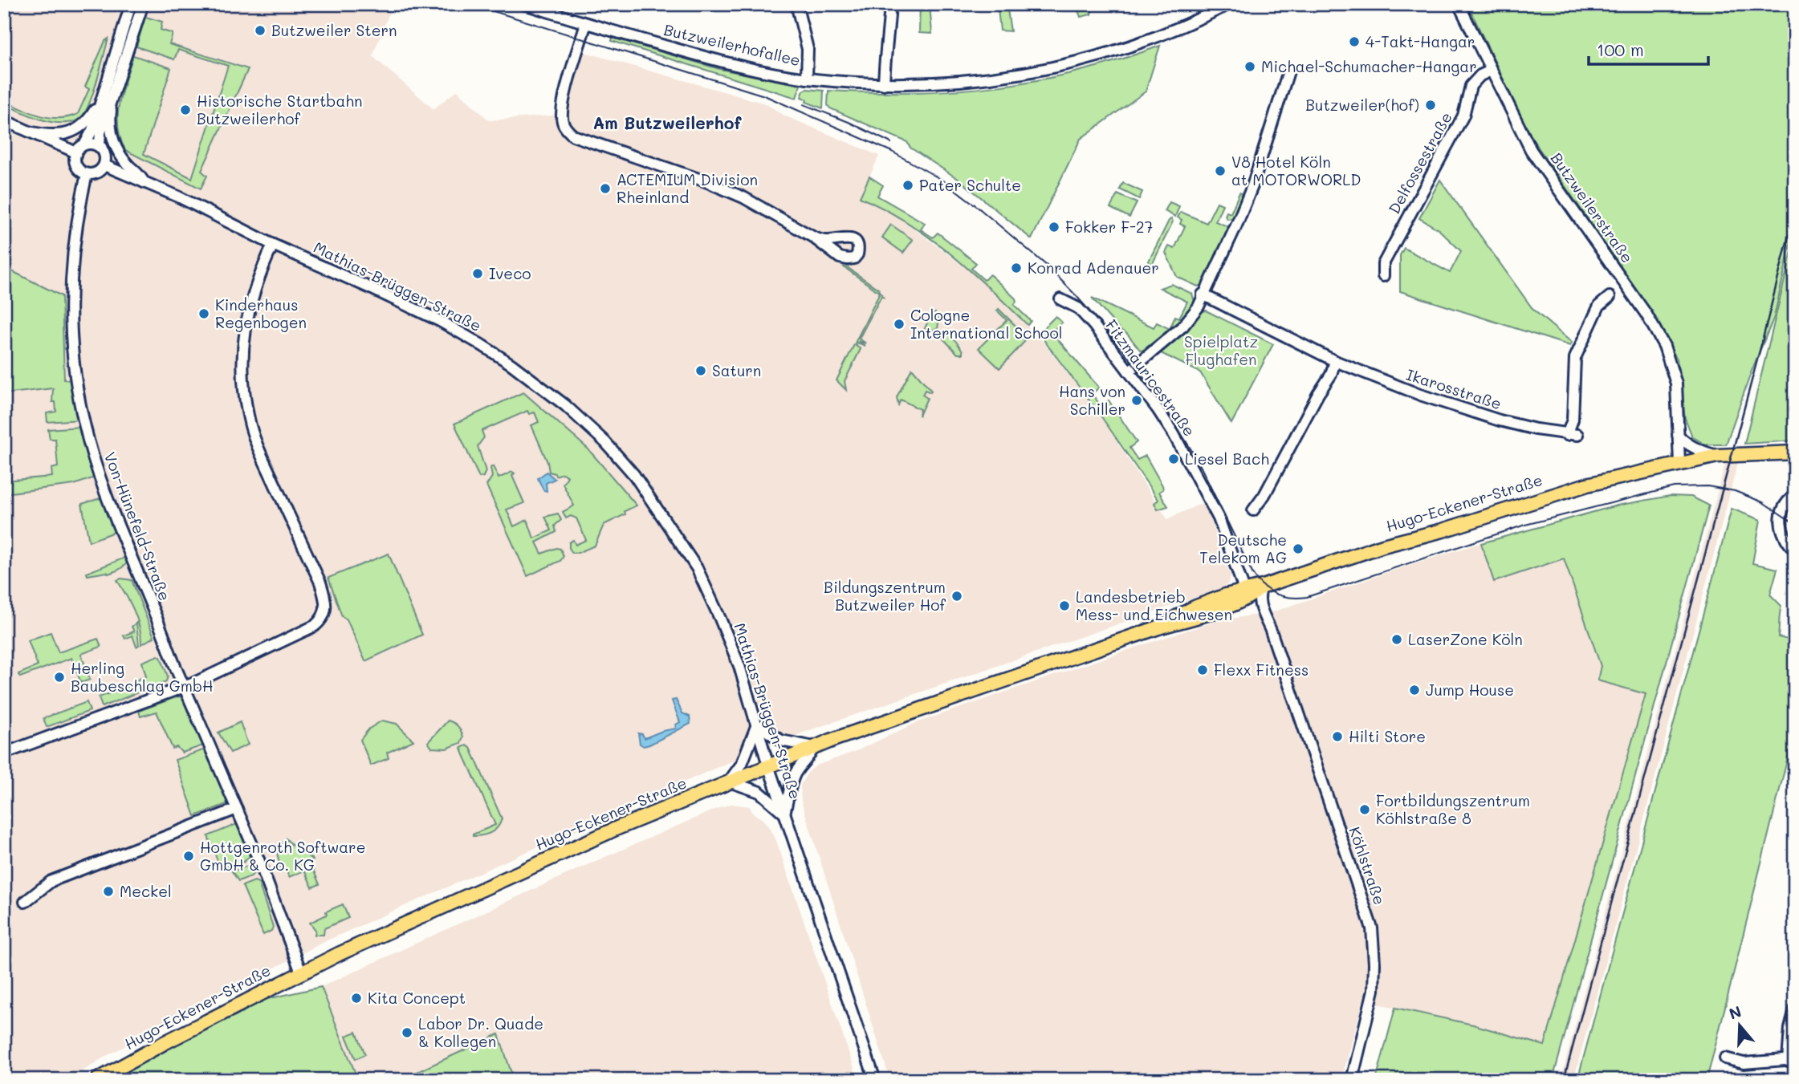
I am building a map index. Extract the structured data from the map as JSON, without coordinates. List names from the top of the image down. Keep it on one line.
{"streets":{"main road":["Hugo-Eckener-Straße"],"street":["Butzweilerhofallee","Delfossestraße","Butzweilerstraße","Mathias-Brüggen-Straße","Fitzmauricestraße","Ikarosstraße","Von-Hünefeld-Straße","Köhlstraße"]},"crossings":[["Delfossestraße","Butzweilerstraße"],["Butzweilerstraße","Hugo-Eckener-Straße"],["Mathias-Brüggen-Straße","Hugo-Eckener-Straße"],["Mathias-Brüggen-Straße","Von-Hünefeld-Straße"],["Fitzmauricestraße","Hugo-Eckener-Straße"],["Fitzmauricestraße","Köhlstraße"],["Hugo-Eckener-Straße","Von-Hünefeld-Straße"],["Hugo-Eckener-Straße","Köhlstraße"]],"districts":["Am Butzweilerhof"],"parks":["Spielplatz Flughafen"],"places":["Butzweiler Stern","4-Takt-Hangar","Michael-Schumacher-Hangar","Butzweiler(hof)","Historische Startbahn Butzweilerhof","V8 Hotel Köln at MOTORWORLD","Pater Schulte","ACTEMIUM Division Rheinland","Fokker F-27","Konrad Adenauer","Iveco","Kinderhaus Regenbogen","Cologne International School","Saturn","Hans von Schiller","Liesel Bach","Deutsche Telekom AG","Bildungszentrum Butzweiler Hof","Landesbetrieb Mess- und Eichwesen","LaserZone Köln","Flexx Fitness","Herling Baubeschlag GmbH","Jump House","Hilti Store","Fortbildungszentrum Köhlstraße 8","Hottgenroth Software GmbH & Co. KG","Meckel","Kita Concept","Labor Dr. Quade & Kollegen"],"scale_bar":"100 m","north":"top"}
